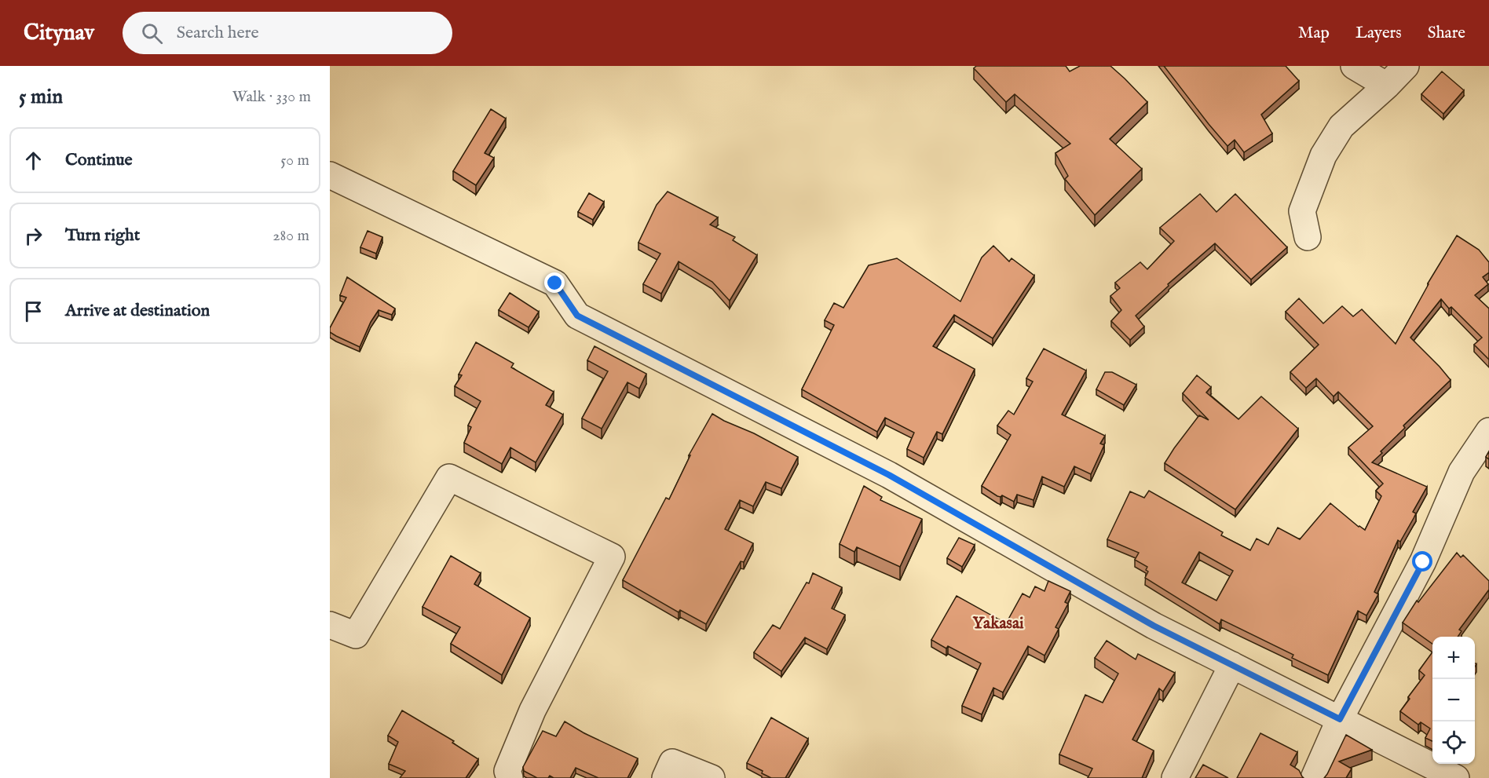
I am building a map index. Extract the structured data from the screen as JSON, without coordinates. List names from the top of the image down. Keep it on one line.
{"districts":["Yakasai"],"page":{"header":"Citynav","search":"Search here","nav":["Map","Layers","Share"],"heading":["5 min","Walk · 330 m"],"list":[["Continue","50 m"],["Turn right","280 m"],"Arrive at destination"],"map_buttons":["+","−"]}}
